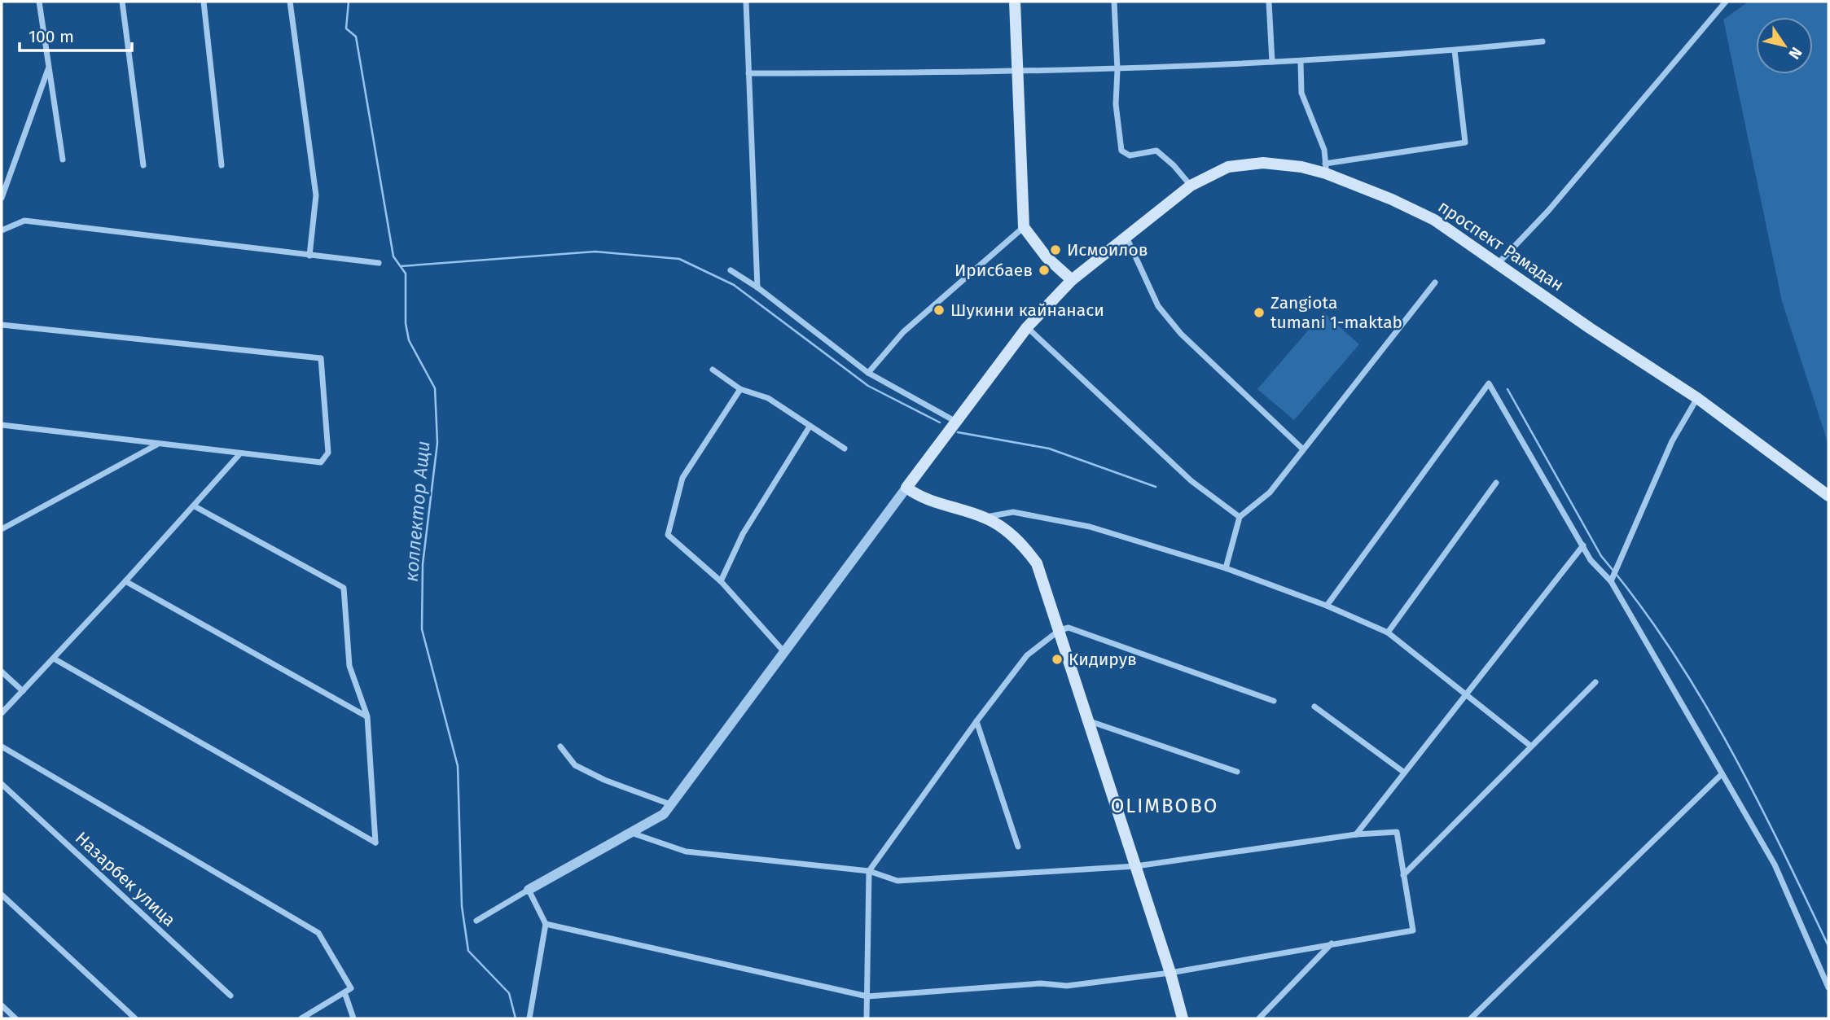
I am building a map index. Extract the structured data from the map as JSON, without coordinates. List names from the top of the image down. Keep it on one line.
{"streets":{"main road":["проспект Рамадан"],"street":["Назарбек улица"]},"districts":["OLIMBOBO"],"water":["коллектор Ащи"],"places":["Исмоилов","Ирисбаев","Шукини кайнанаси","Zangiota tumani 1-maktab","Кидирув"],"scale_bar":"100 m","north":"bottom right"}
